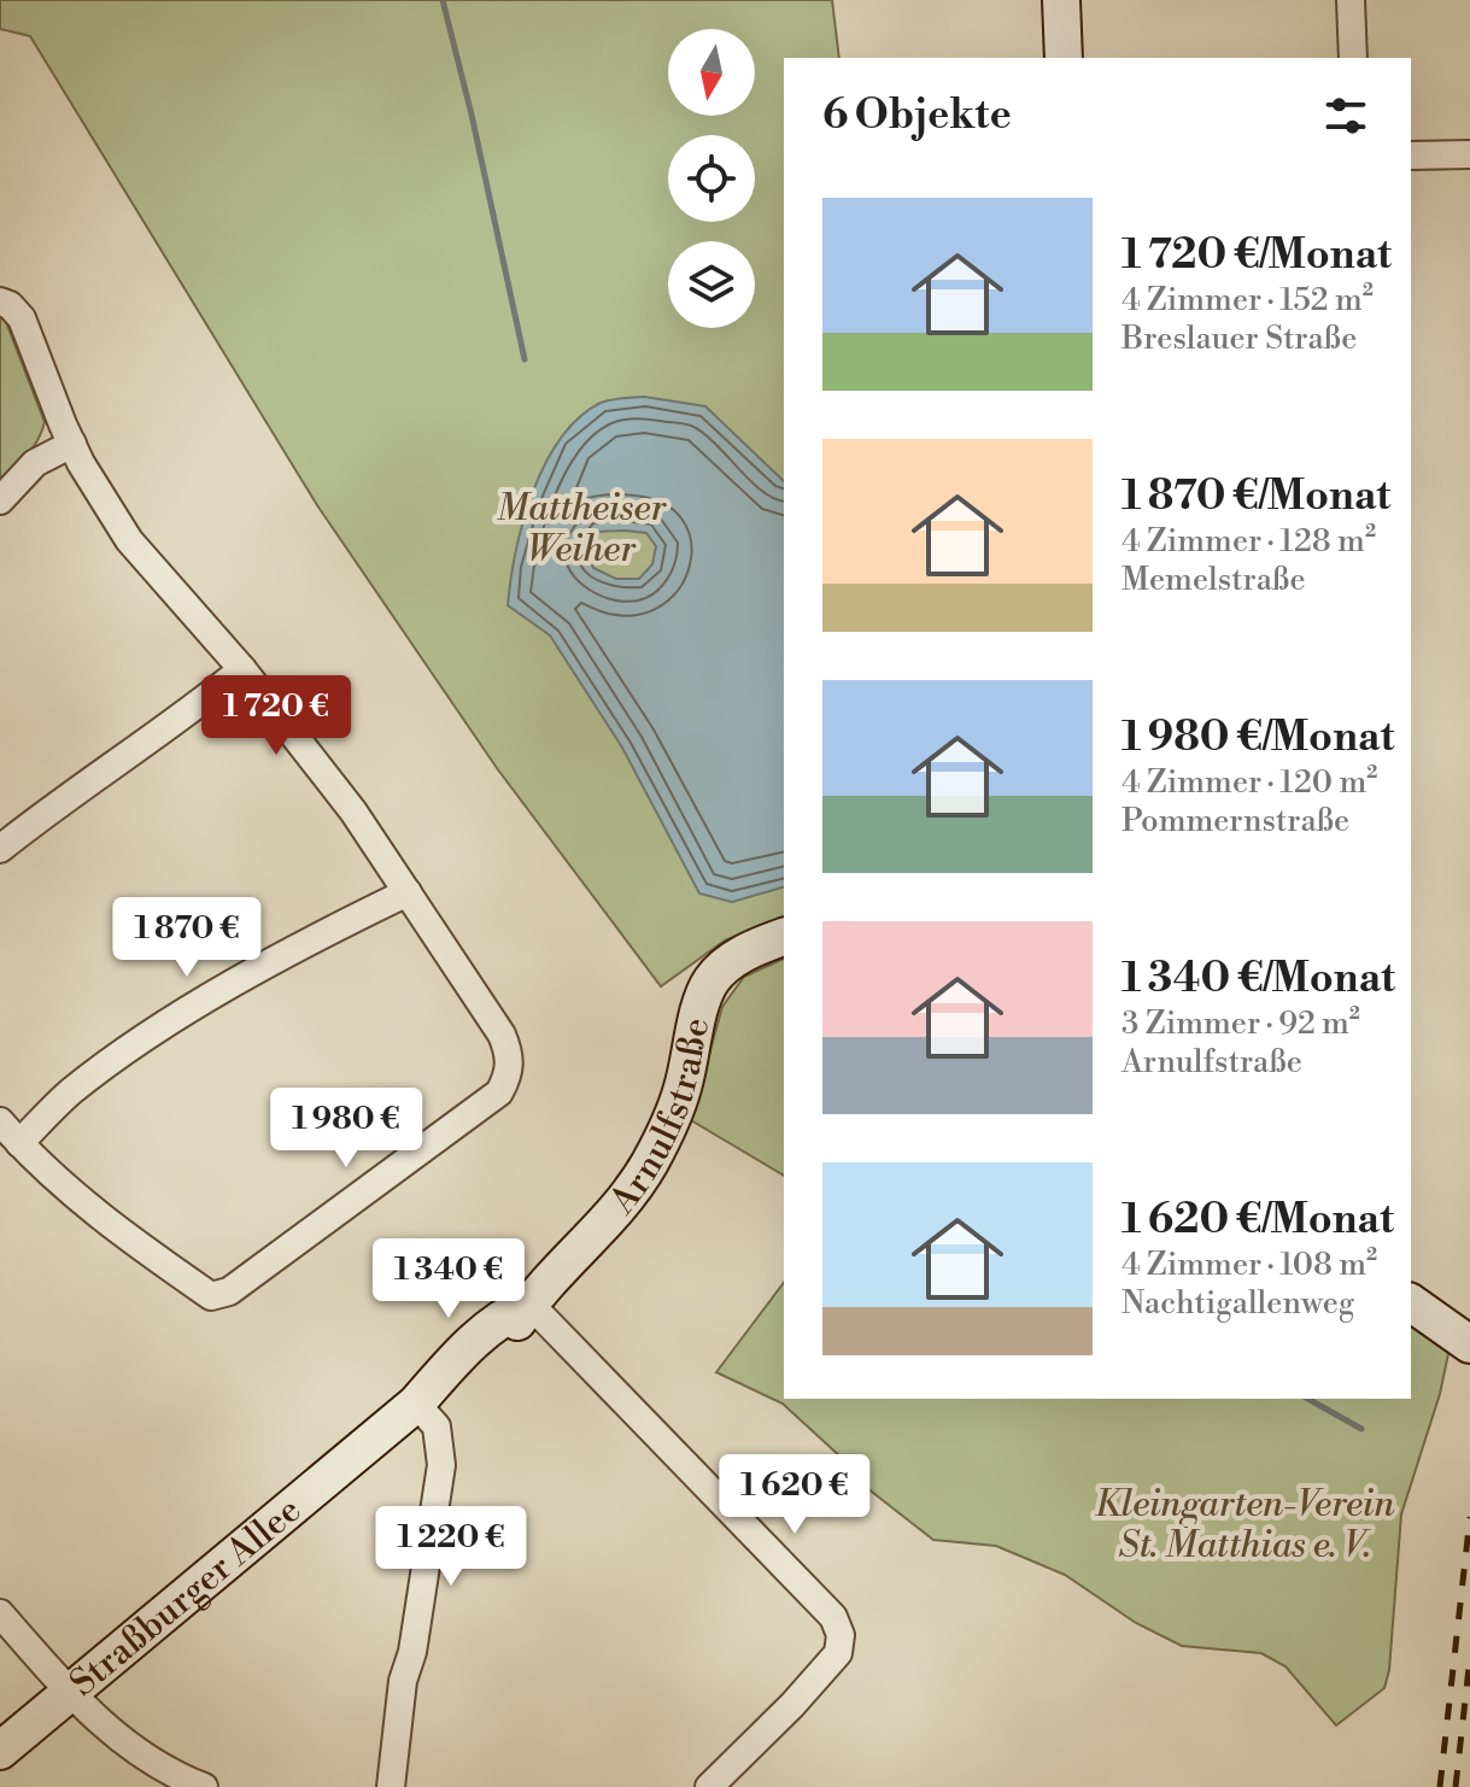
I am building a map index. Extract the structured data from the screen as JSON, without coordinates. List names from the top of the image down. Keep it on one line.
{"streets":{"street":["Arnulfstraße","Straßburger Allee"]},"crossings":[["Arnulfstraße","Straßburger Allee"]],"parks":["Mattheiser Weiher","Kleingarten-Verein St. Matthias e. V."],"north":"bottom","page":{"heading":"6 Objekte","list":[{"name":"1 720 €/Monat","note":"4 Zimmer · 152 m² · Breslauer Straße"},{"name":"1 870 €/Monat","note":"4 Zimmer · 128 m² · Memelstraße"},{"name":"1 980 €/Monat","note":"4 Zimmer · 120 m² · Pommernstraße"},{"name":"1 340 €/Monat","note":"3 Zimmer · 92 m² · Arnulfstraße"},{"name":"1 620 €/Monat","note":"4 Zimmer · 108 m² · Nachtigallenweg"}],"price":["1 720 €","1 870 €","1 980 €","1 340 €","1 620 €","1 220 €"]}}
